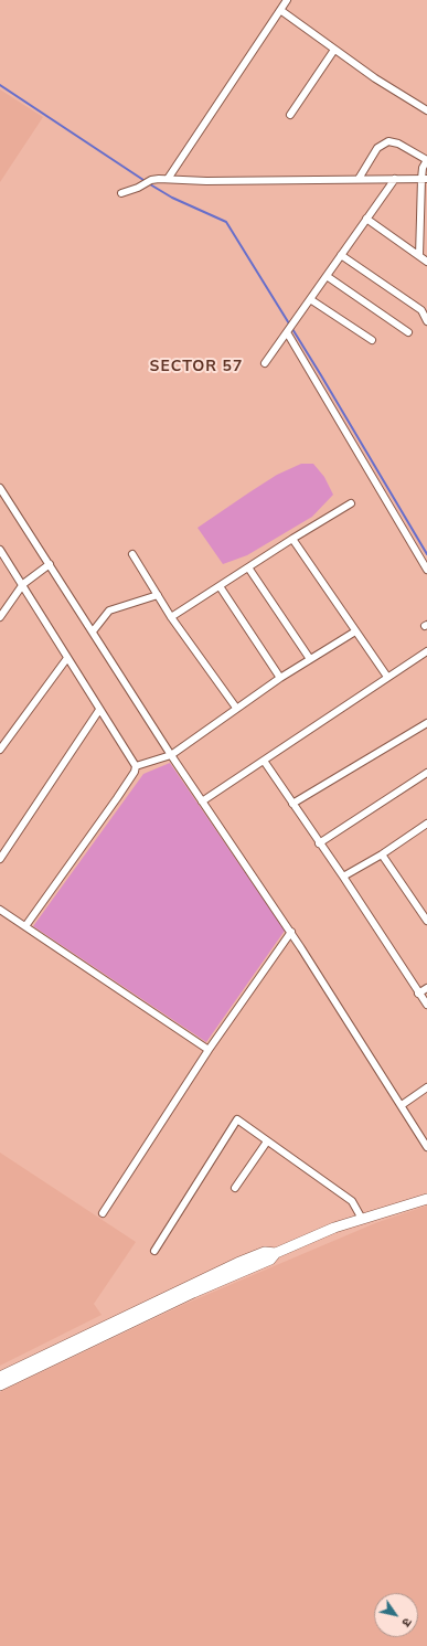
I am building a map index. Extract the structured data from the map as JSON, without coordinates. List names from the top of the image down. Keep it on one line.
{"districts":["SECTOR 57"],"north":"bottom right"}
